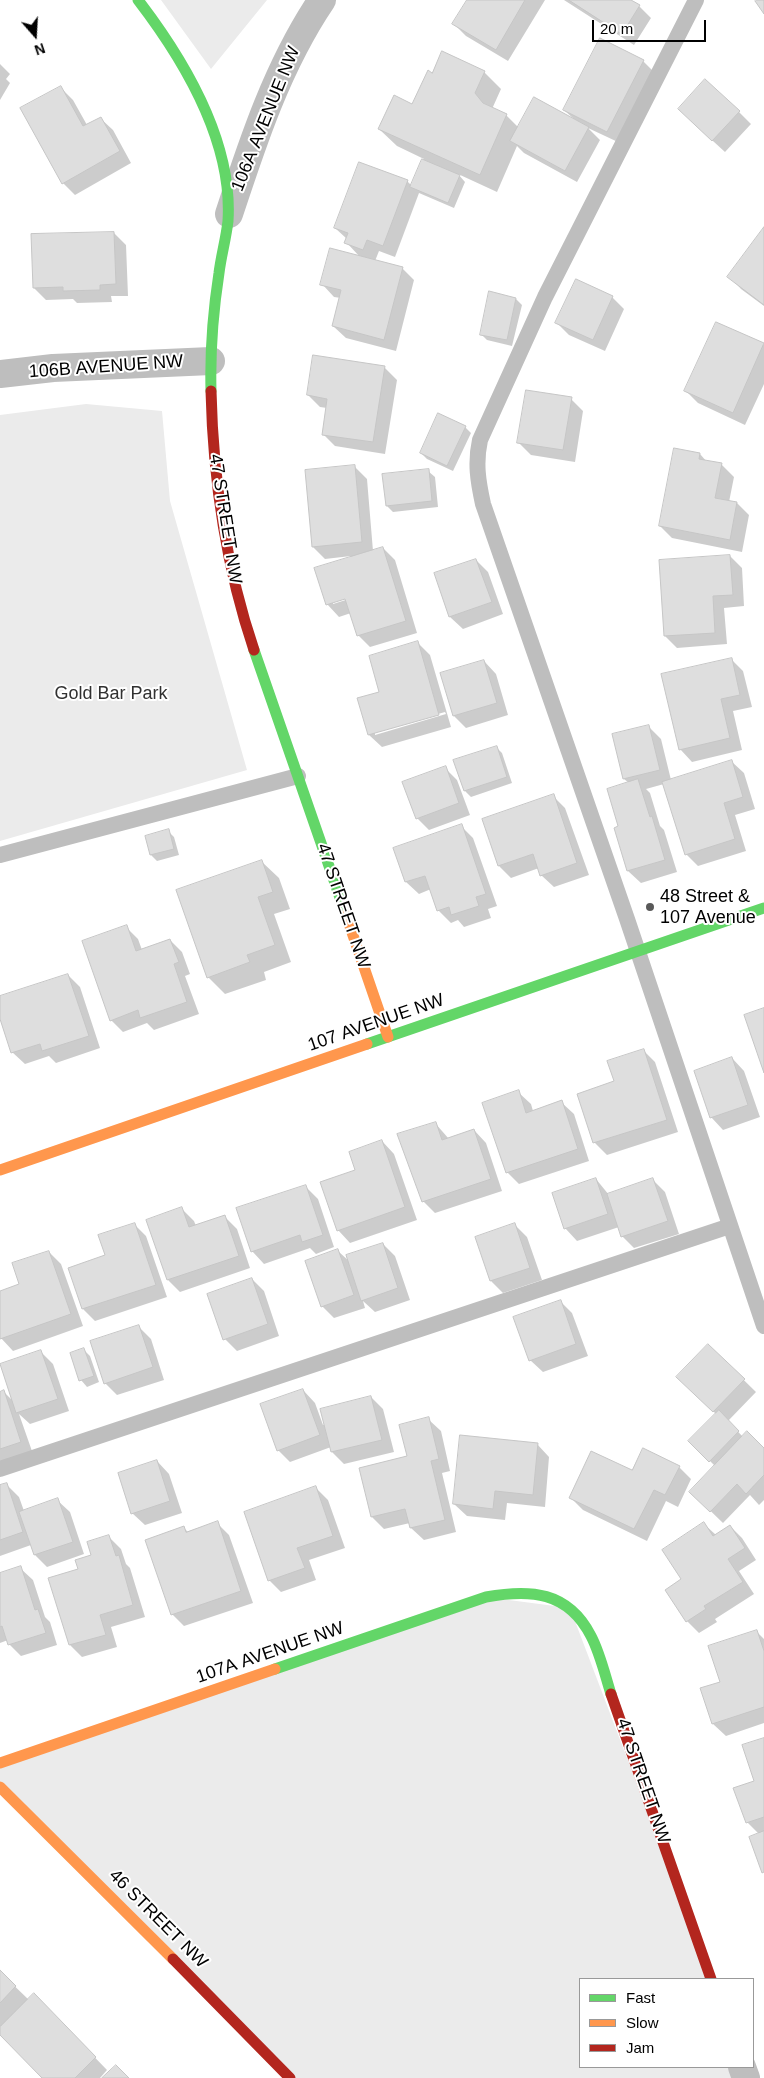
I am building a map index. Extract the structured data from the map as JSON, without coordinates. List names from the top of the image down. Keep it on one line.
{"streets":{"street":["106A AVENUE NW","106B AVENUE NW","47 STREET NW","107 AVENUE NW","107A AVENUE NW","46 STREET NW"]},"crossings":[["106A AVENUE NW","47 STREET NW"],["106B AVENUE NW","47 STREET NW"],["47 STREET NW","107 AVENUE NW"],["47 STREET NW","107A AVENUE NW"]],"parks":["Gold Bar Park"],"places":["48 Street & 107 Avenue"],"legend":["Fast","Slow","Jam"],"scale_bar":"20 m","north":"bottom"}
